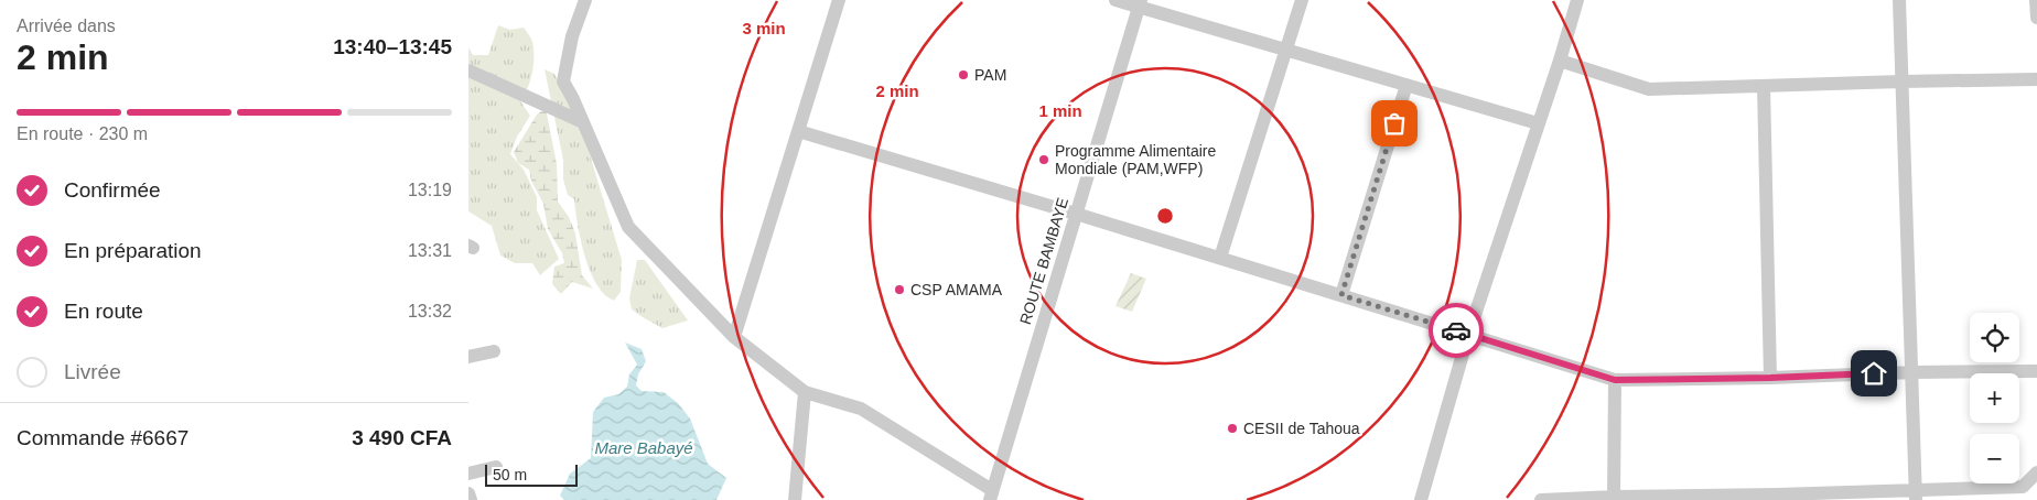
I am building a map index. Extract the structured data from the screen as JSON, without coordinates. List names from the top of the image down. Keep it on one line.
{"streets":{"street":["ROUTE BAMBAYE"]},"water":["Mare Babayé"],"places":["PAM","Programme Alimentaire Mondiale (PAM,WFP)","CSP AMAMA","CESII de Tahoua"],"scale_bar":"50 m","page":{"heading":["2 min","Arrivée dans","13:40–13:45"],"panel":["Commande #6667","3 490 CFA"],"bar":"En route · 230 m","list":[["Confirmée","13:19"],["En préparation","13:31"],["En route","13:32"],"Livrée"],"map_buttons":["+","−"],"scale":"50 m"},"rings":["3 min","2 min","1 min"]}
